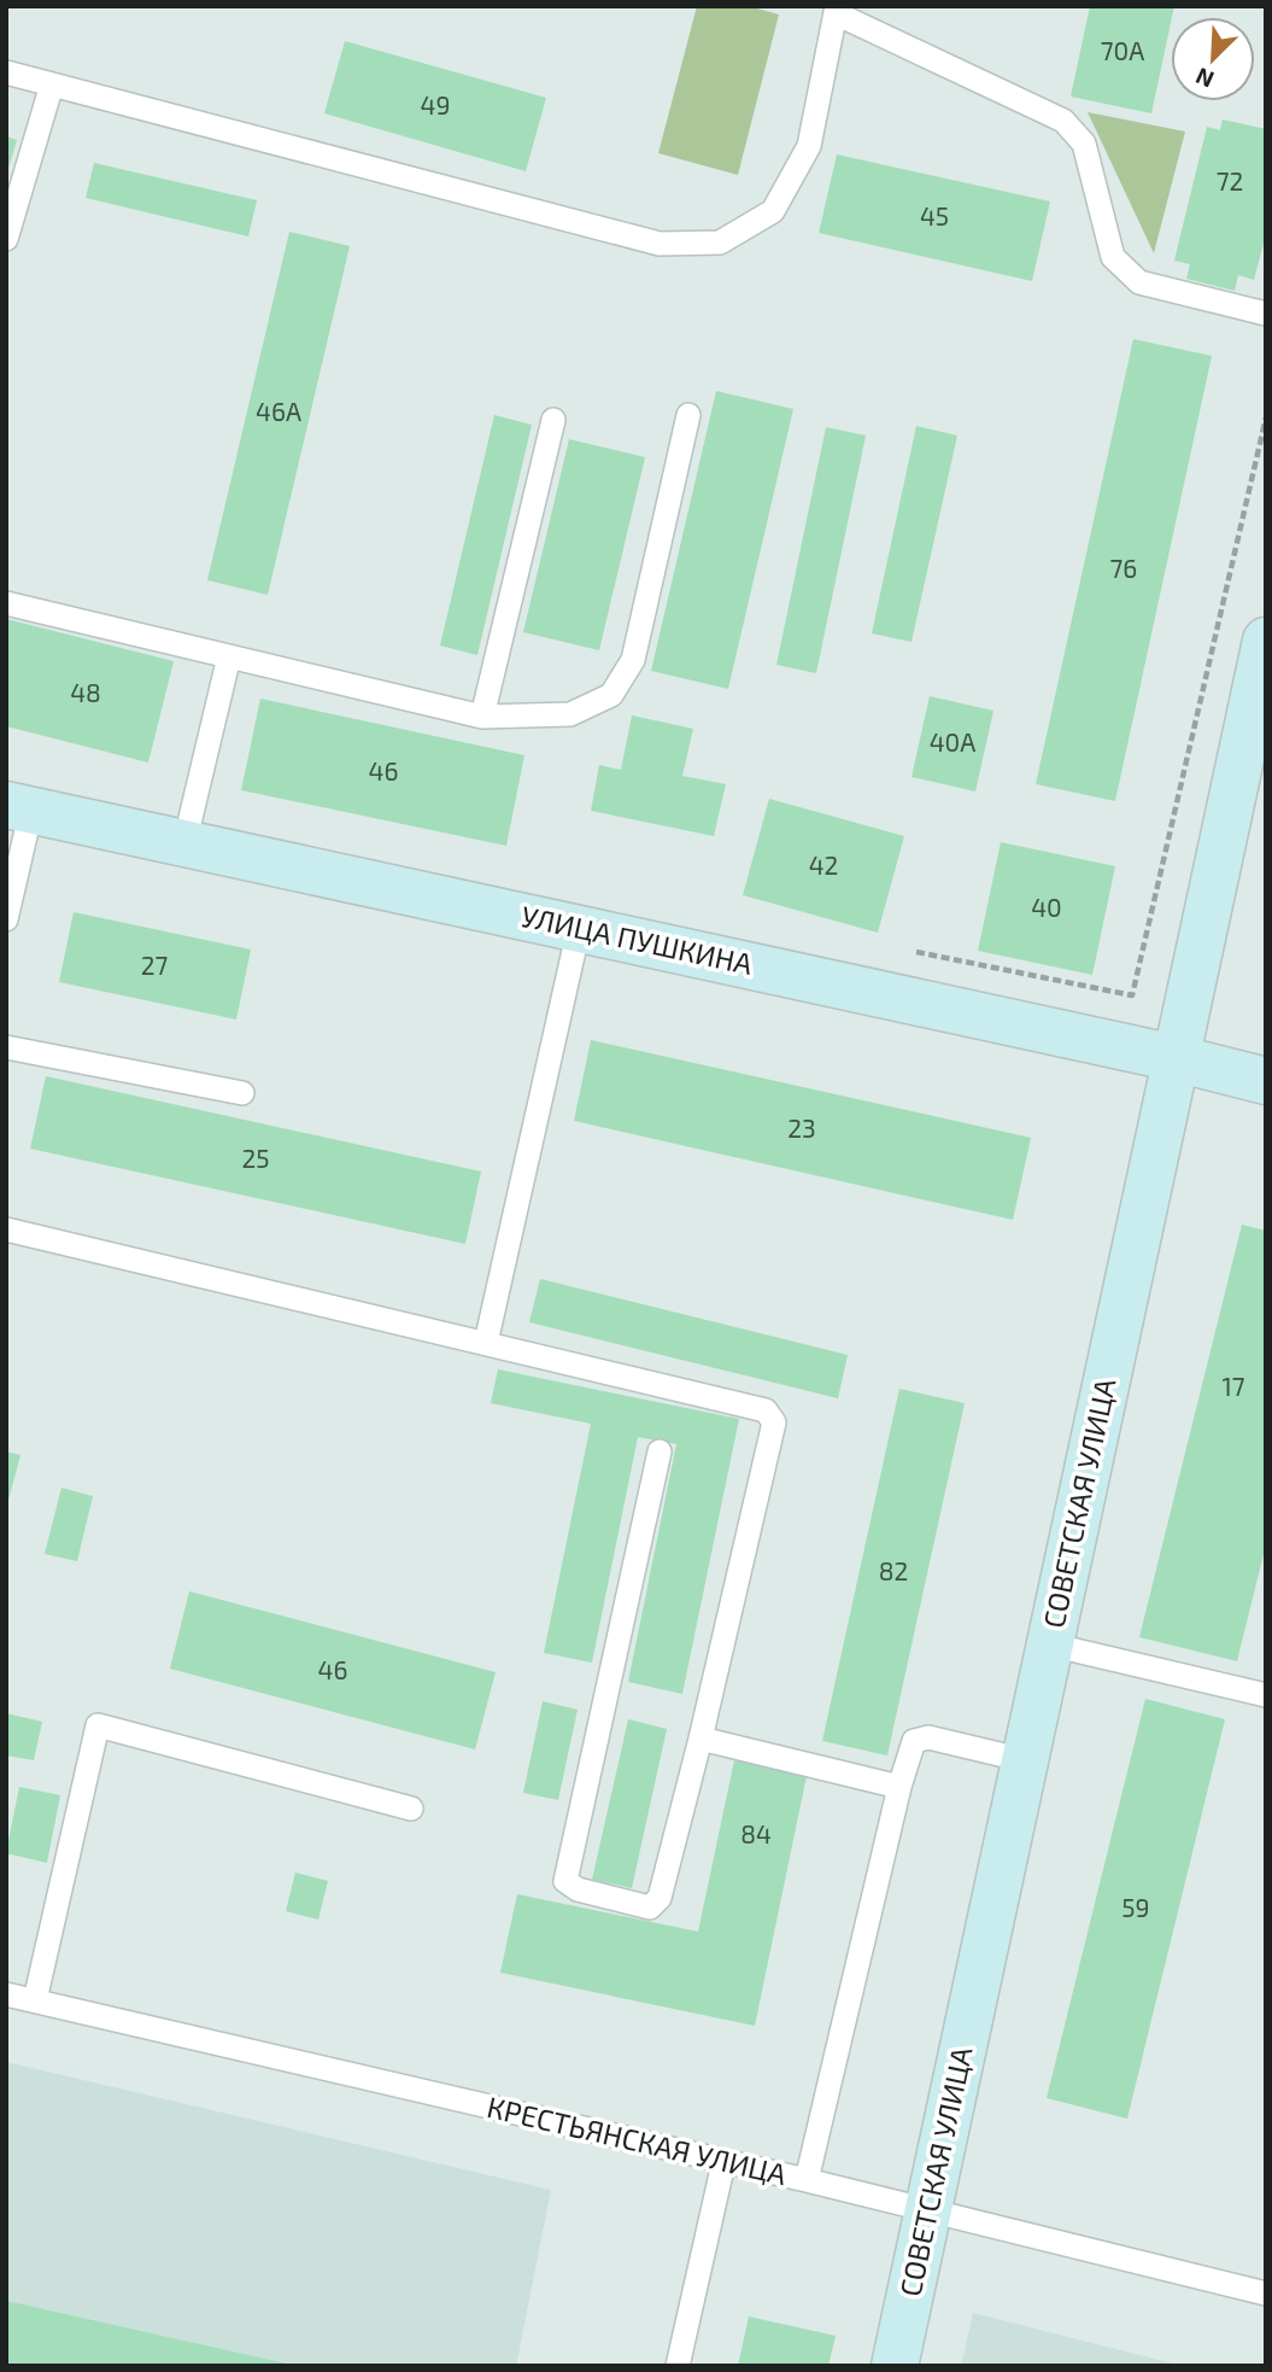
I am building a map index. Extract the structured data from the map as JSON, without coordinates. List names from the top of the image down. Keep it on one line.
{"streets":{"main road":["УЛИЦА ПУШКИНА","СОВЕТСКАЯ УЛИЦА"],"lane":["КРЕСТЬЯНСКАЯ УЛИЦА"]},"crossings":[["УЛИЦА ПУШКИНА","СОВЕТСКАЯ УЛИЦА"],["СОВЕТСКАЯ УЛИЦА","КРЕСТЬЯНСКАЯ УЛИЦА"]],"house_numbers":["70А","49","72","45","46А","76","48","40А","46","42","40","27","23","25","17","82","46","84","59"],"north":"bottom left"}
